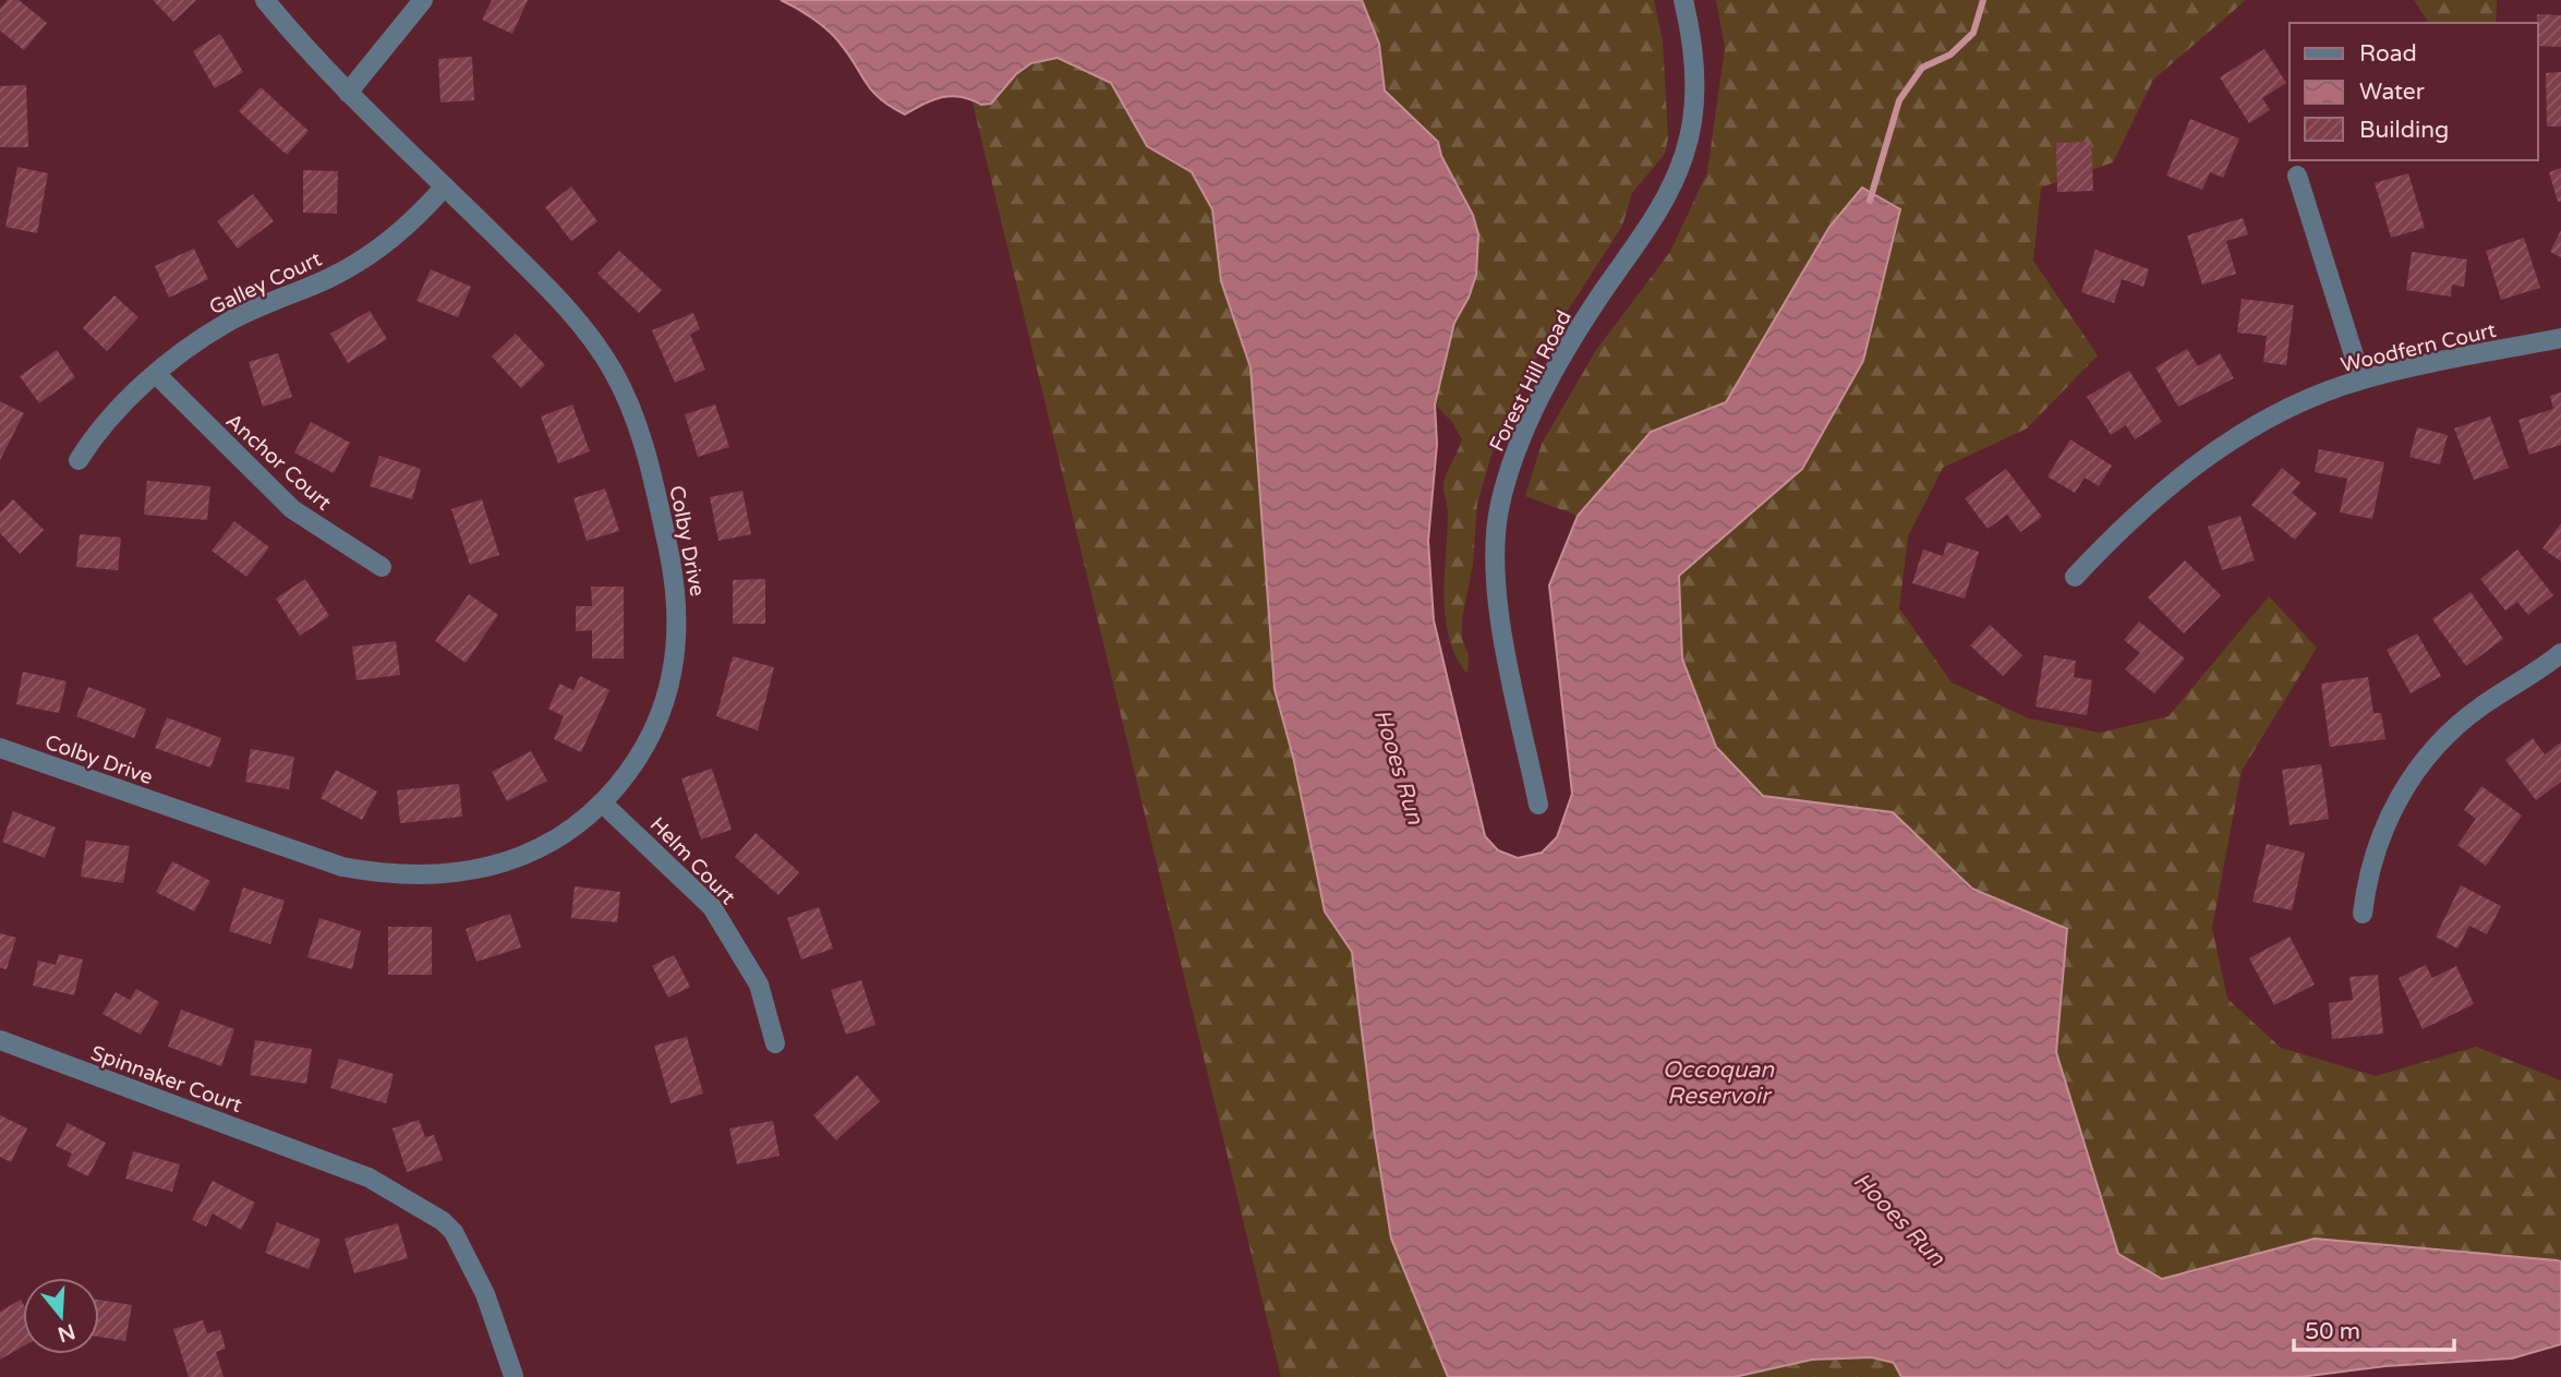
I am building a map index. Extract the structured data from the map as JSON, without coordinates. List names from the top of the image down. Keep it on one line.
{"streets":{"street":["Galley Court","Woodfern Court","Forest Hill Road","Anchor Court","Colby Drive","Helm Court","Spinnaker Court"]},"crossings":[["Galley Court","Anchor Court"],["Galley Court","Colby Drive"],["Colby Drive","Helm Court"]],"water":["Hooes Run","Occoquan Reservoir"],"legend":["Road","Water","Building"],"scale_bar":"50 m","north":"bottom"}
